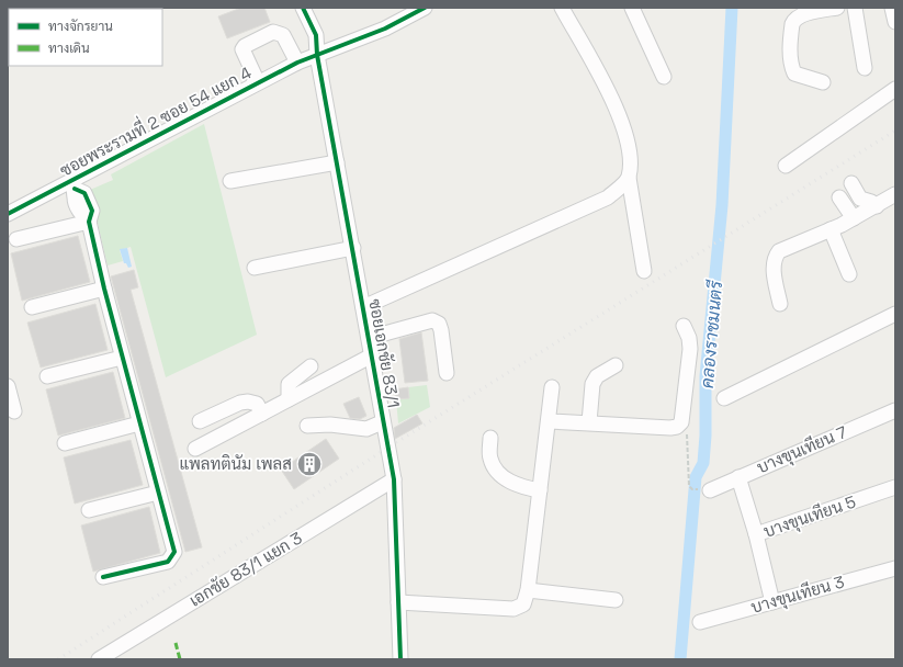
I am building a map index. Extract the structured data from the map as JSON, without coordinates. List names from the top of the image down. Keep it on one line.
{"streets":{"street":["ซอยพระรามที่ 2 ซอย 54 แยก 4","ซอยเอกชัย 83/1","บางขุนเทียน 7","บางขุนเทียน 5","เอกชัย 83/1 แยก 3","บางขุนเทียน 3"]},"crossings":[["ซอยพระรามที่ 2 ซอย 54 แยก 4","ซอยเอกชัย 83/1"],["ซอยเอกชัย 83/1","เอกชัย 83/1 แยก 3"],["บางขุนเทียน 7","บางขุนเทียน 5"]],"water":["คลองราชมนตรี"],"places":{"building":["แพลทตินัม เพลส"]},"legend":["ทางจักรยาน","ทางเดิน"]}
